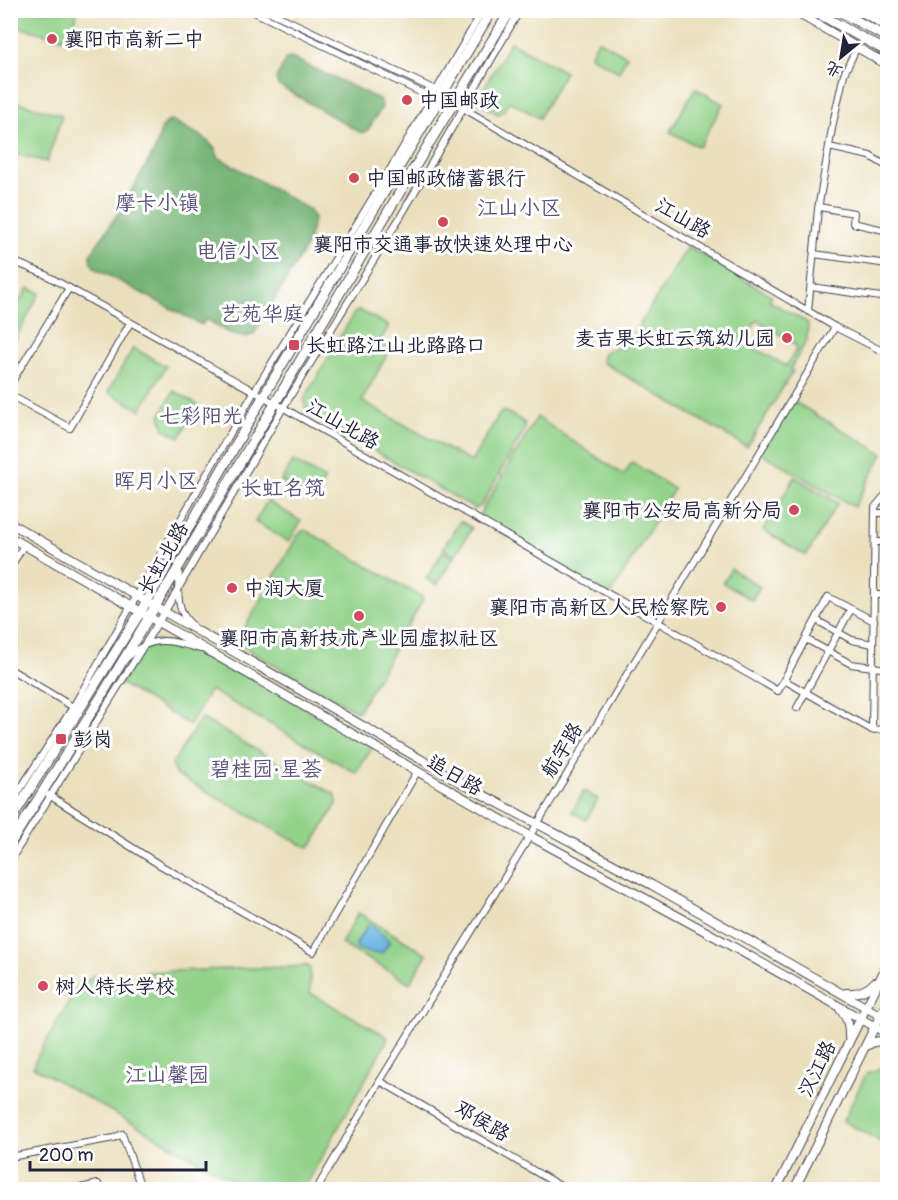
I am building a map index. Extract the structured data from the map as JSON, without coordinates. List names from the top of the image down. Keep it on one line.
{"streets":{"highway":["长虹北路"],"main road":["追日路","汉江路"],"street":["江山路","江山北路","航宇路","邓侯路"]},"crossings":[["江山路","航宇路"],["江山北路","长虹北路"],["江山北路","航宇路"],["长虹北路","追日路"],["航宇路","追日路"],["航宇路","邓侯路"],["追日路","汉江路"]],"districts":["摩卡小镇","江山小区","电信小区","艺苑华庭","七彩阳光","晖月小区","长虹名筑","碧桂园·星荟","江山馨园"],"places":{"other":["襄阳市高新二中","中国邮政","中国邮政储蓄银行","襄阳市交通事故快速处理中心","麦吉果长虹云筑幼儿园","襄阳市公安局高新分局","中润大厦","襄阳市高新区人民检察院","襄阳市高新技术产业园虚拟社区","树人特长学校"],"transit":["长虹路江山北路路口","彭岗"]},"scale_bar":"200 m","north":"bottom left"}
